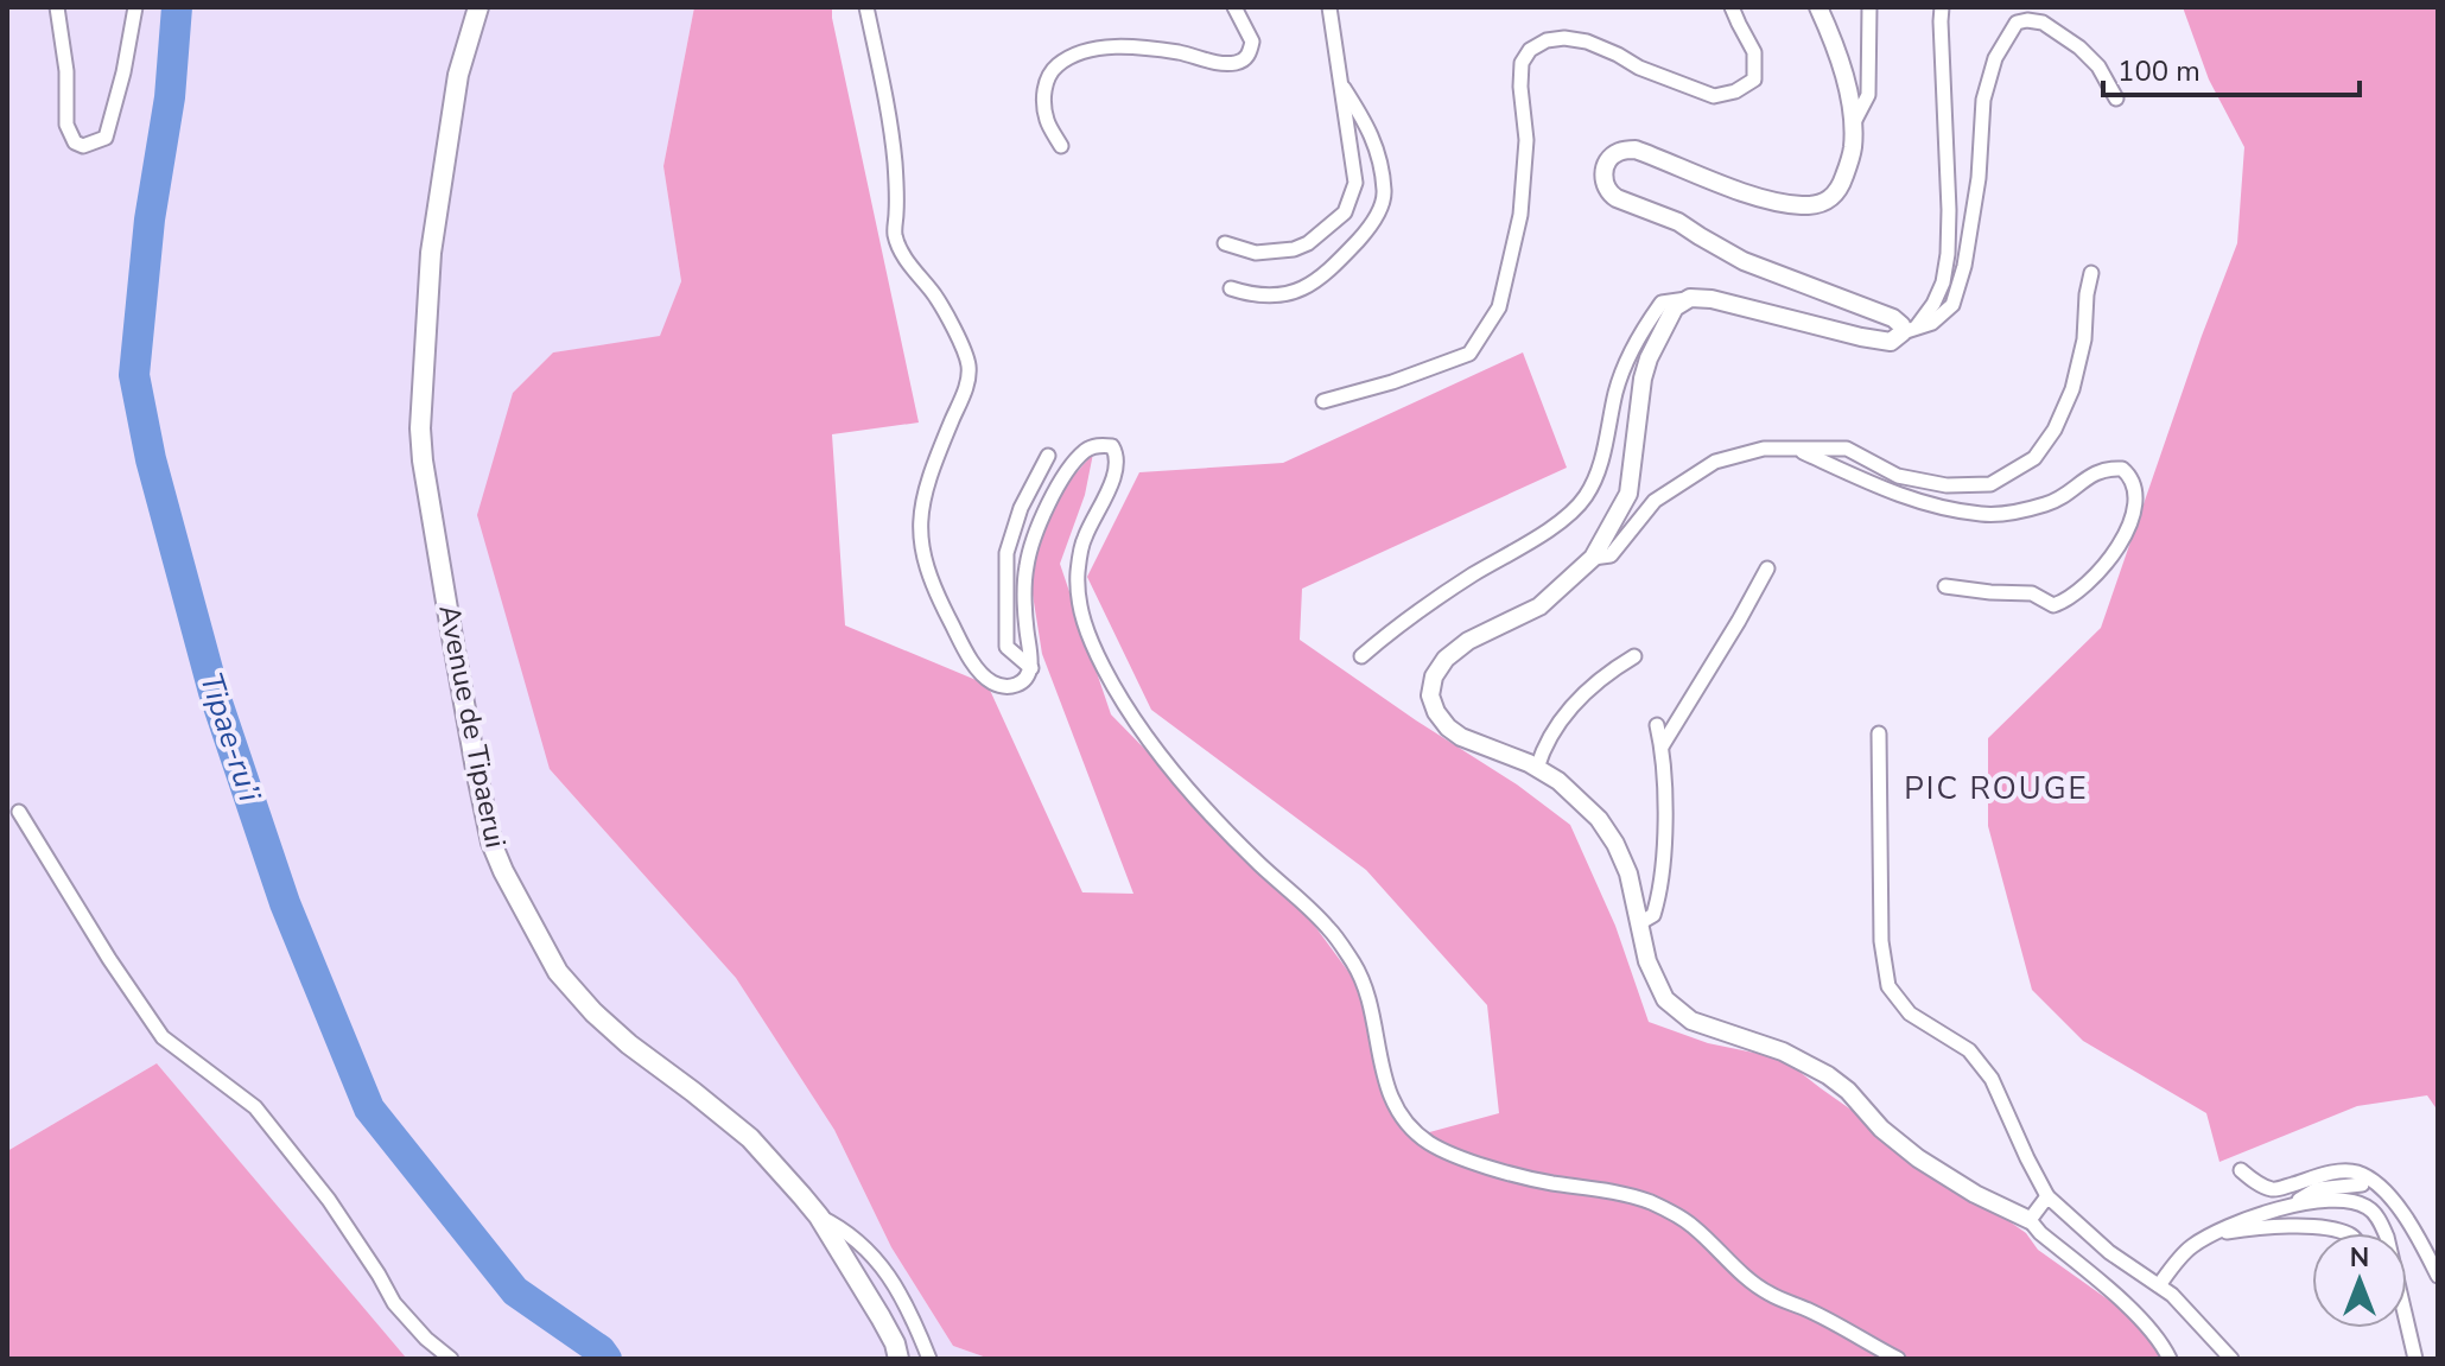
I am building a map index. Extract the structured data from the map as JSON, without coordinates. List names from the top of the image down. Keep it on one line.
{"streets":{"main road":["Avenue de Tipaerui"]},"districts":["PIC ROUGE"],"water":["Tipae-ru’i"],"scale_bar":"100 m","north":"top"}
